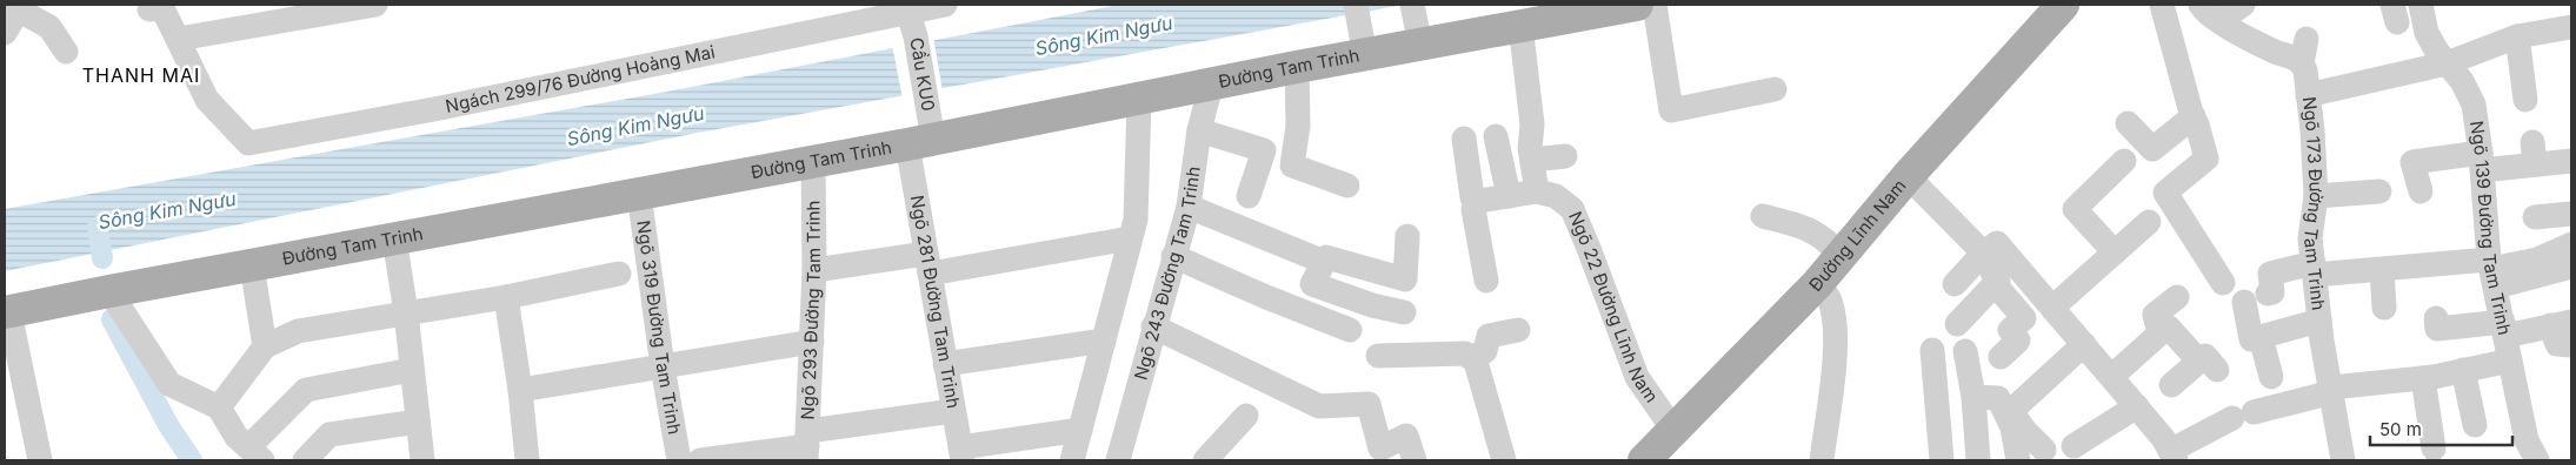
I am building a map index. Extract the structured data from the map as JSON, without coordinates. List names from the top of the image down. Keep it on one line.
{"streets":{"main road":["Đường Tam Trinh","Đường Lĩnh Nam"],"street":["Cầu KU0","Ngách 299/76 Đường Hoàng Mai","Ngõ 173 Đường Tam Trinh","Ngõ 139 Đường Tam Trinh","Ngõ 243 Đường Tam Trinh","Ngõ 281 Đường Tam Trinh","Ngõ 22 Đường Lĩnh Nam","Ngõ 293 Đường Tam Trinh","Ngõ 319 Đường Tam Trinh"]},"crossings":[["Đường Tam Trinh","Cầu KU0"],["Đường Tam Trinh","Ngõ 243 Đường Tam Trinh"],["Đường Tam Trinh","Ngõ 281 Đường Tam Trinh"],["Đường Tam Trinh","Ngõ 293 Đường Tam Trinh"],["Đường Tam Trinh","Ngõ 319 Đường Tam Trinh"],["Cầu KU0","Ngách 299/76 Đường Hoàng Mai"],["Cầu KU0","Ngõ 281 Đường Tam Trinh"],["Đường Lĩnh Nam","Ngõ 22 Đường Lĩnh Nam"]],"districts":["THANH MAI"],"water":["Sông Kim Ngưu"],"scale_bar":"50 m"}
